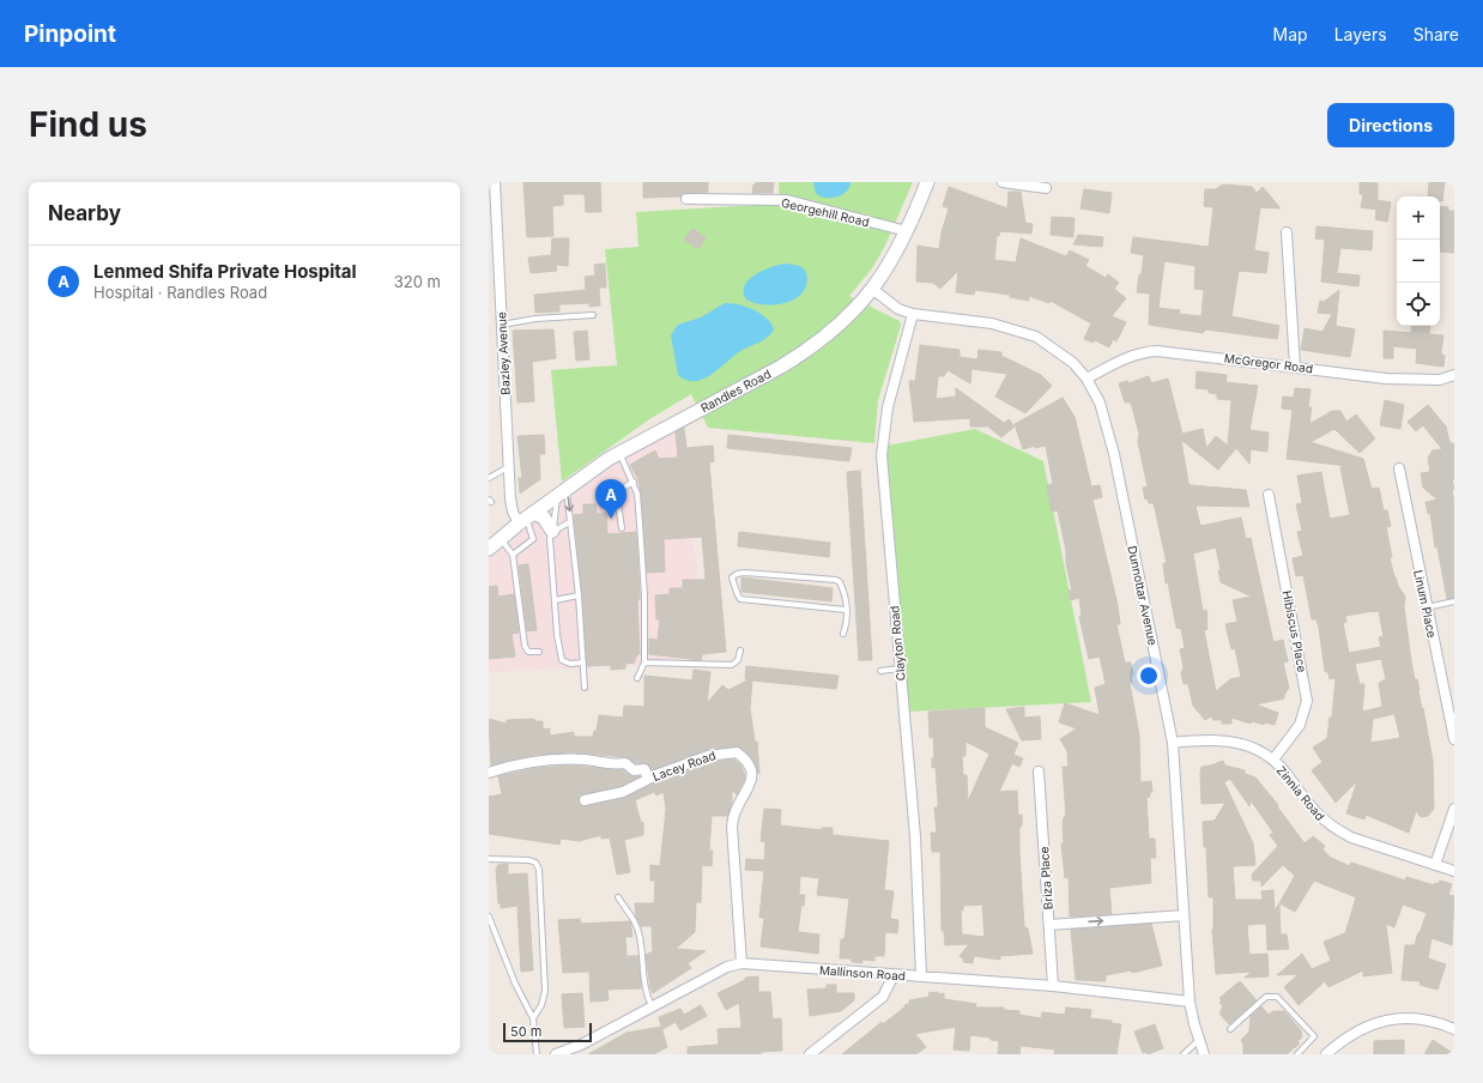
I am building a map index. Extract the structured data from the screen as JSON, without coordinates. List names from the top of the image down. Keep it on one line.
{"streets":{"street":["Georgehill Road","Bazley Avenue","McGregor Road","Randles Road","Dunnottar Avenue","Linum Place","Hibiscus Place","Clayton Road","Lacey Road","Zinnia Road","Briza Place","Mallinson Road"]},"crossings":[["Georgehill Road","Randles Road"],["Bazley Avenue","Randles Road"],["McGregor Road","Dunnottar Avenue"],["Randles Road","Dunnottar Avenue"],["Dunnottar Avenue","Clayton Road"],["Dunnottar Avenue","Zinnia Road"],["Dunnottar Avenue","Mallinson Road"],["Hibiscus Place","Zinnia Road"],["Clayton Road","Mallinson Road"],["Lacey Road","Mallinson Road"],["Briza Place","Mallinson Road"]],"scale_bar":"50 m","page":{"header":"Pinpoint","nav":["Map","Layers","Share"],"buttons":"Directions","title":"Find us","heading":"Nearby","map_buttons":["+","−"],"list":[{"mark":"A","name":"Lenmed Shifa Private Hospital","note":"Hospital · Randles Road","value":"320 m"}],"pins":"A","scale":"50 m"}}
